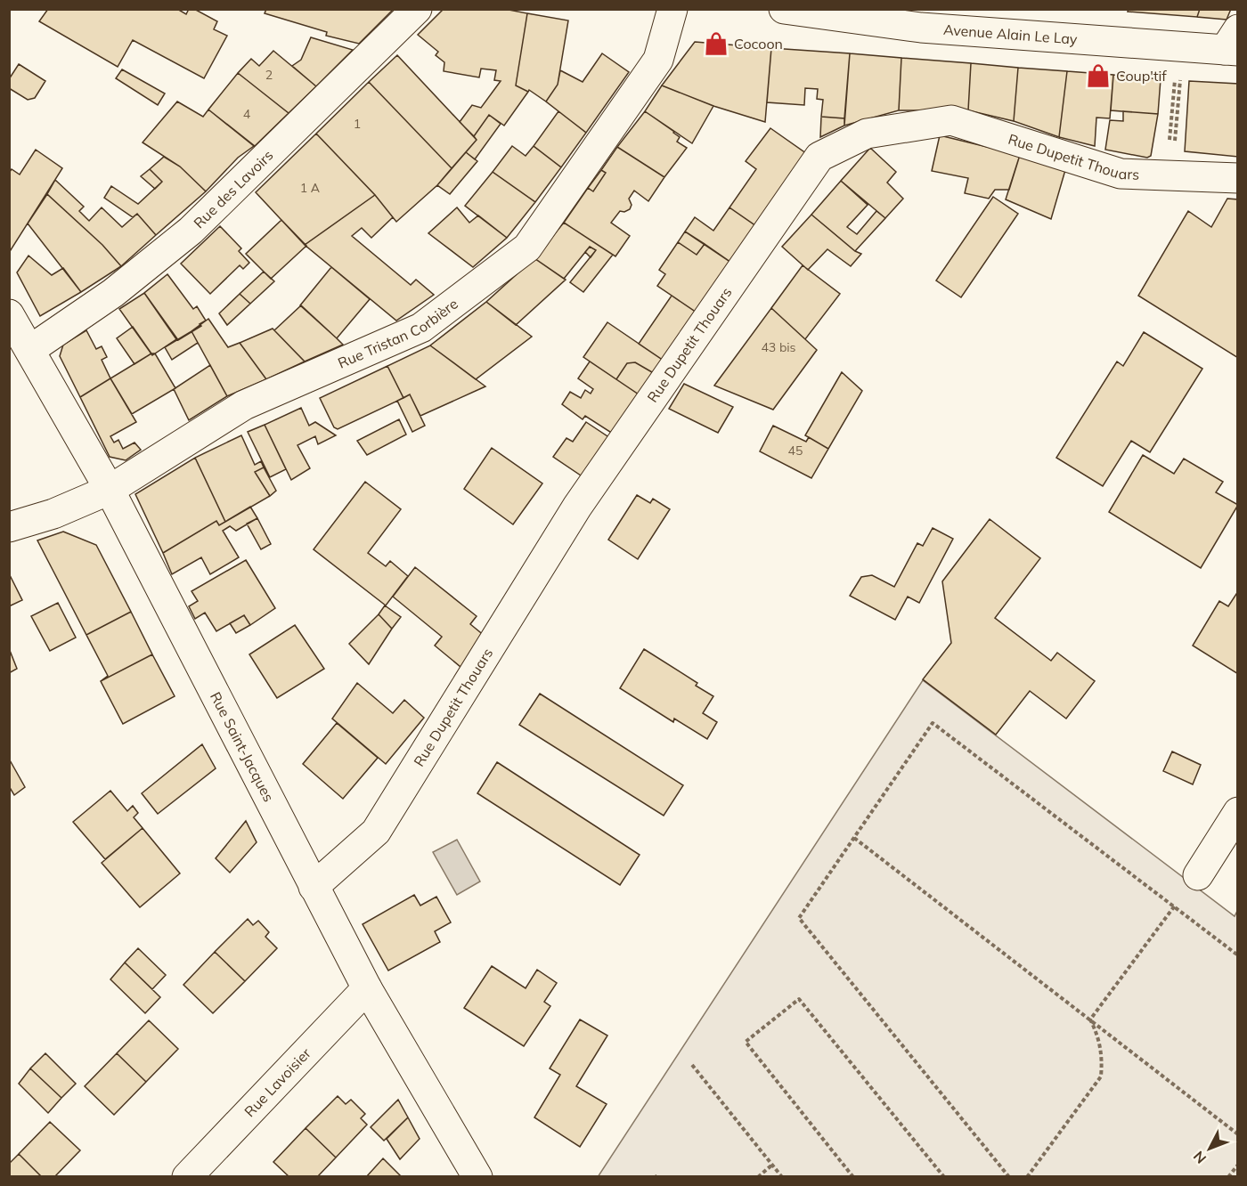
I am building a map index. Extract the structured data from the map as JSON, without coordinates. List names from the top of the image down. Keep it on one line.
{"streets":{"street":["Avenue Alain Le Lay","Rue Dupetit Thouars","Rue des Lavoirs","Rue Tristan Corbière","Rue Saint-Jacques","Rue Lavoisier"]},"crossings":[["Rue Dupetit Thouars","Rue Saint-Jacques"],["Rue des Lavoirs","Rue Saint-Jacques"],["Rue Tristan Corbière","Rue Saint-Jacques"],["Rue Saint-Jacques","Rue Lavoisier"]],"places":{"shop":["Cocoon","Coup'tif"]},"house_numbers":["2","4","1","1 A","43 bis","45"],"north":"bottom left"}
